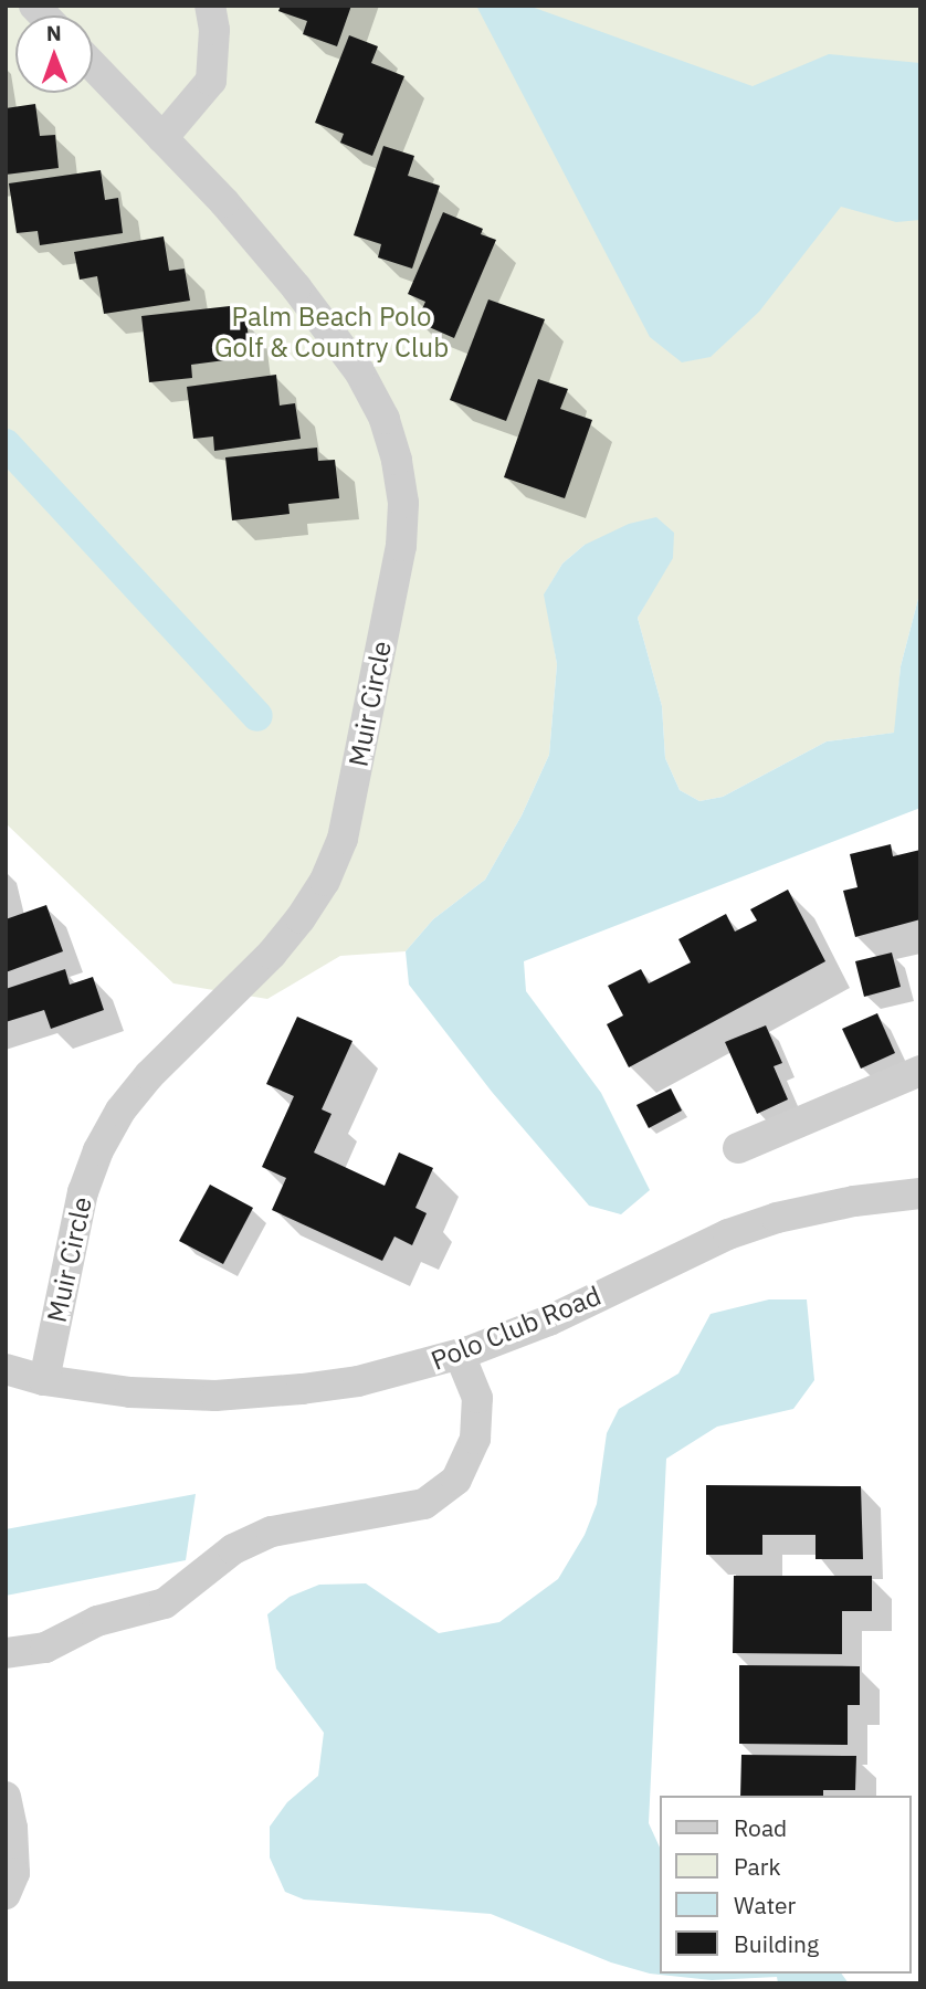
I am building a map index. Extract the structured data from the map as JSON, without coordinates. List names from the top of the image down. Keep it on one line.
{"streets":{"street":["Muir Circle","Polo Club Road"]},"crossings":[["Muir Circle","Polo Club Road"]],"parks":["Palm Beach Polo Golf & Country Club"],"legend":["Road","Park","Water","Building"],"north":"top"}
